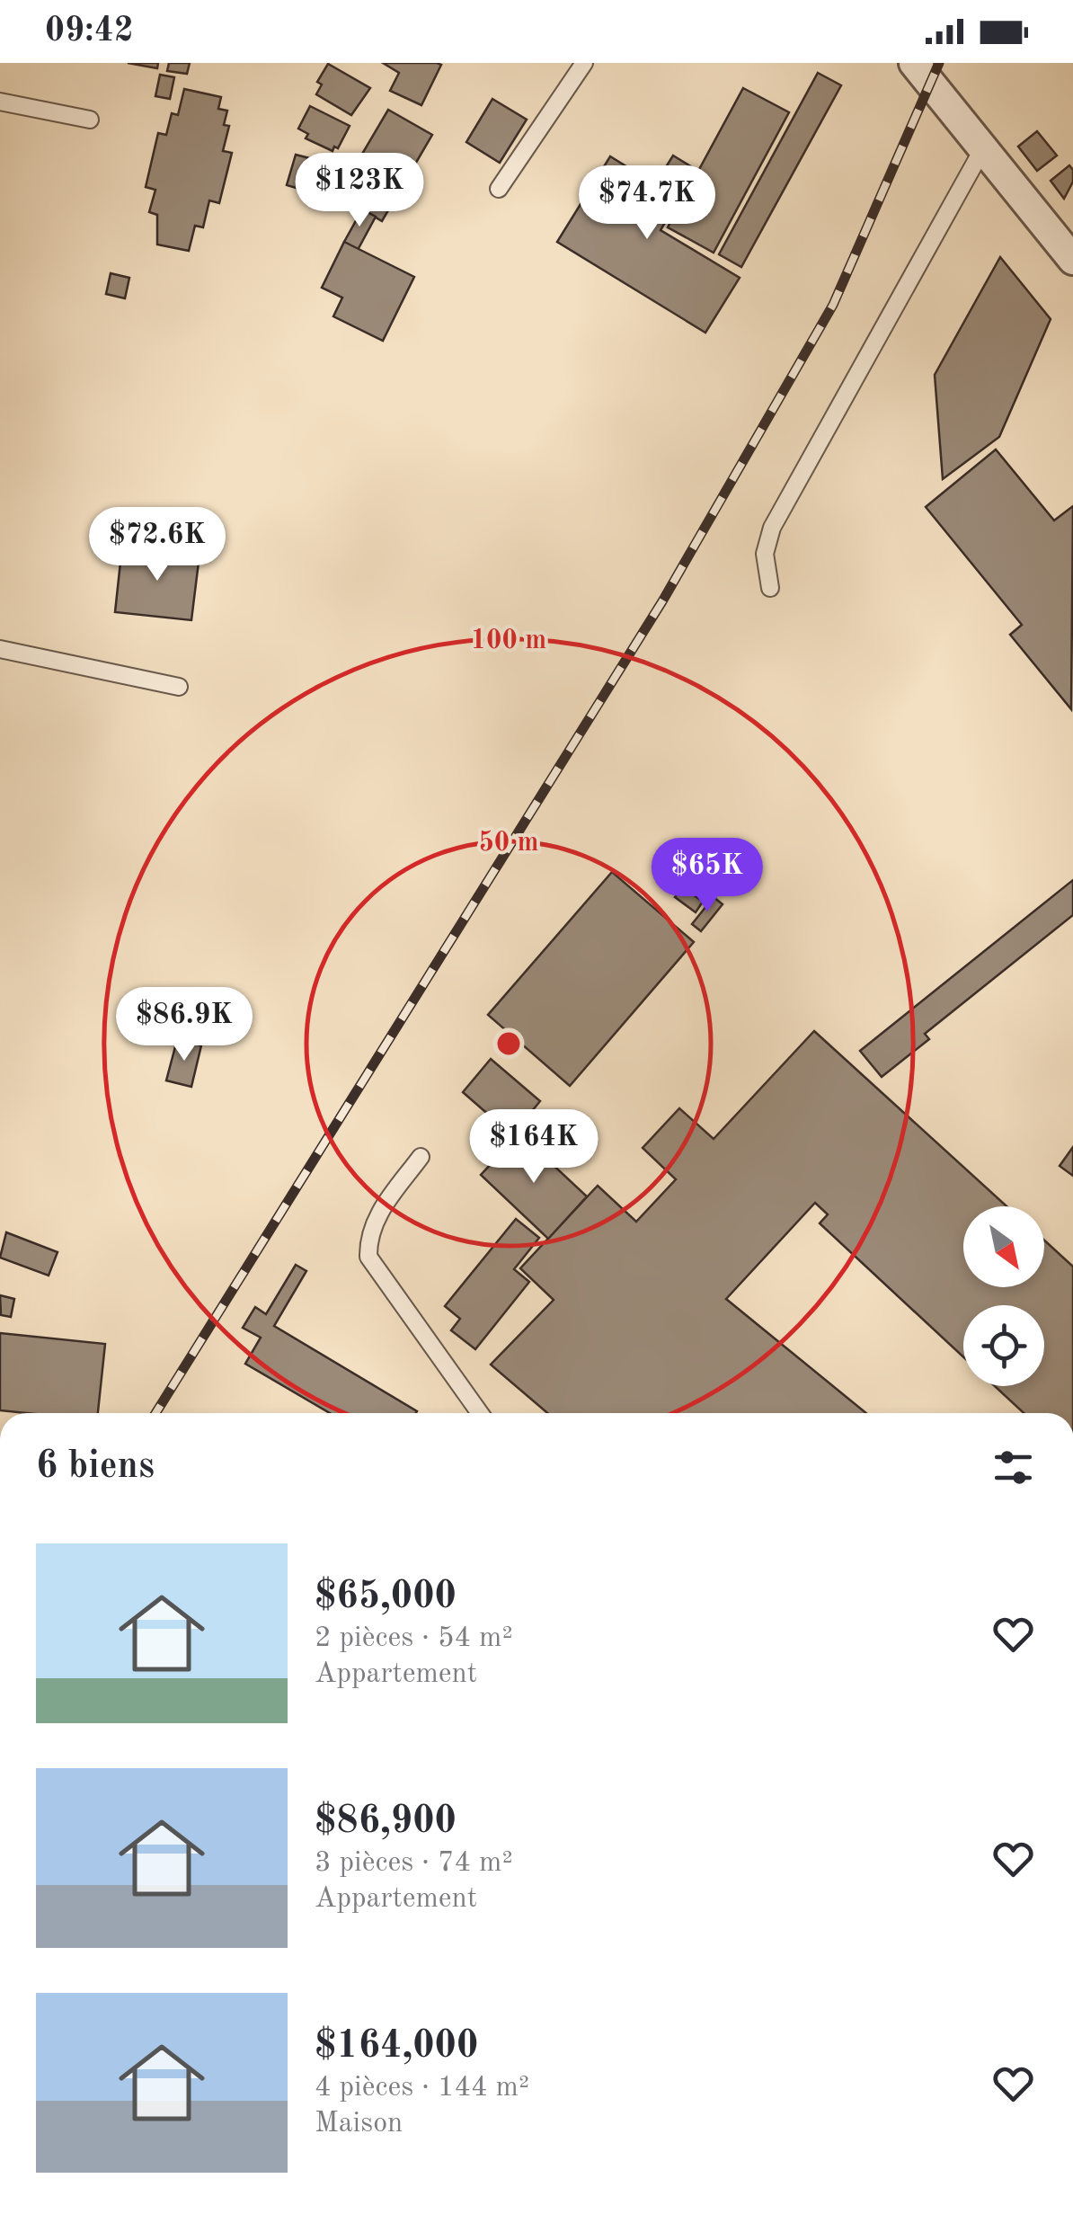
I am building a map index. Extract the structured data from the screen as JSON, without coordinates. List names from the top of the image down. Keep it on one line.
{"north":"bottom right","page":{"status":"09:42","price":["$123K","$74.7K","$72.6K","$65K","$86.9K","$164K"],"heading":"6 biens","list":[{"name":"$65,000","note":"2 pièces · 54 m² · Appartement"},{"name":"$86,900","note":"3 pièces · 74 m² · Appartement"},{"name":"$164,000","note":"4 pièces · 144 m² · Maison"}]},"rings":["100 m","50 m"]}
